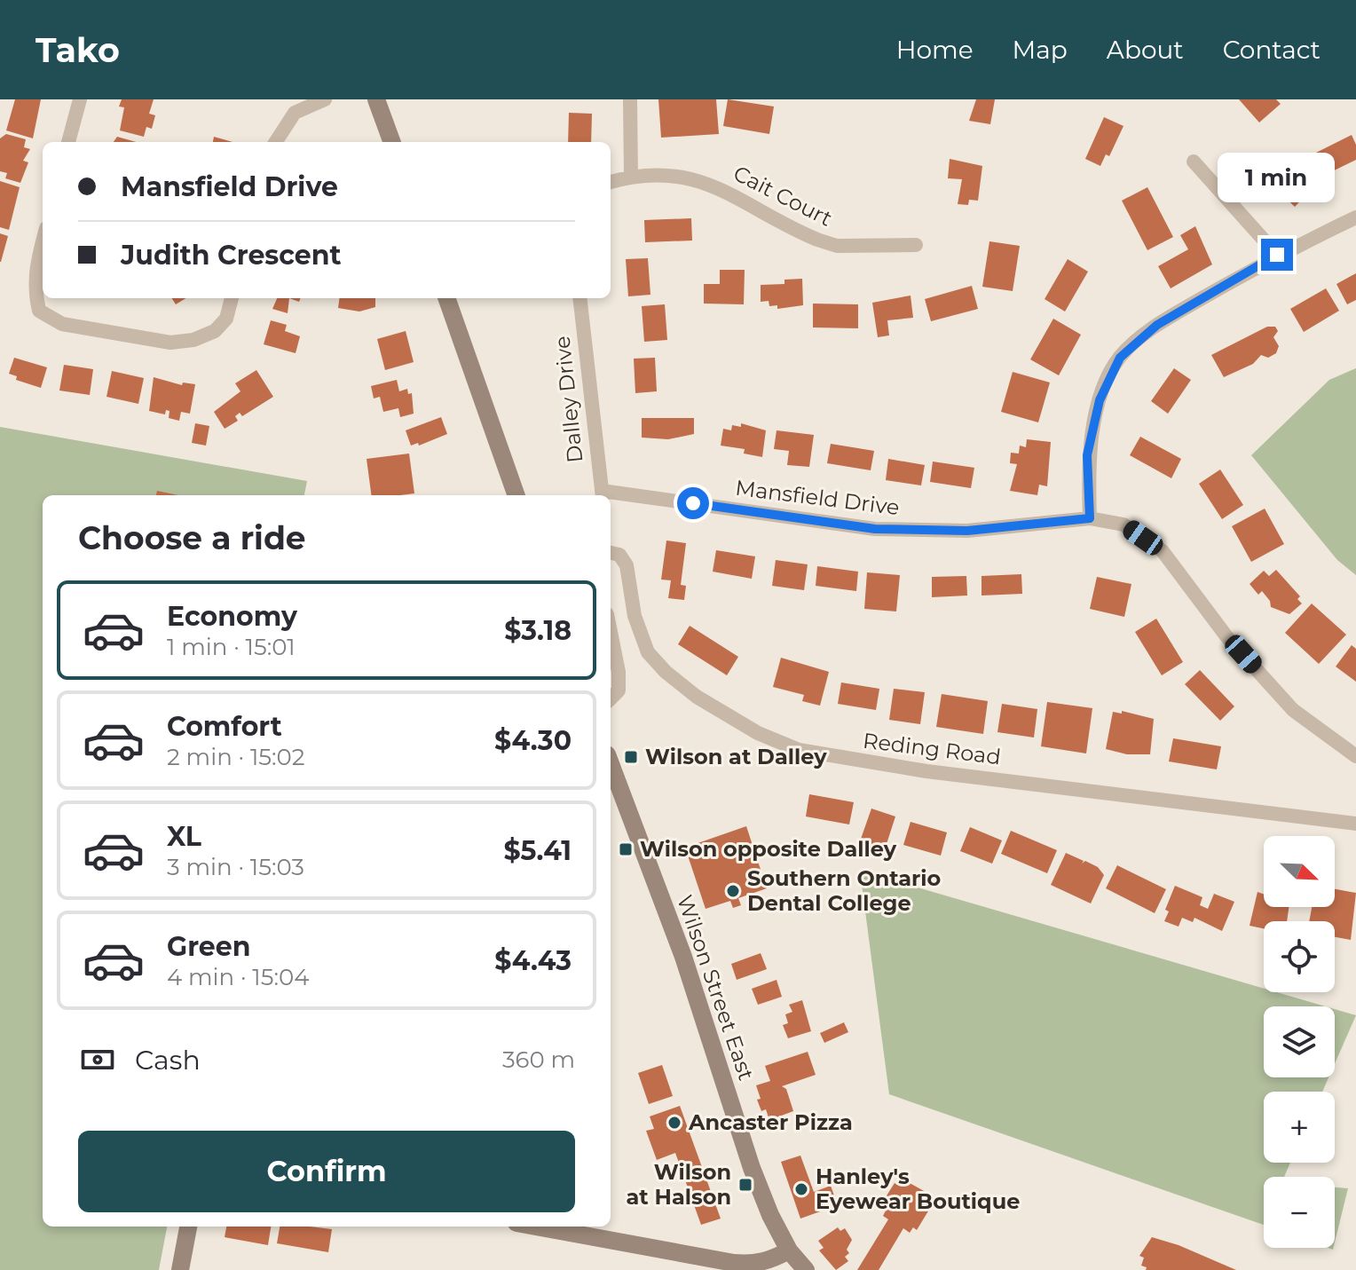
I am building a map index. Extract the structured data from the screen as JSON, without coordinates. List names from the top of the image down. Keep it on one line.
{"streets":{"main road":["Wilson Street East"],"street":["Cait Court","Dalley Drive","Mansfield Drive","Reding Road"]},"places":{"transit":["Wilson at Dalley","Wilson opposite Dalley","Wilson at Halson"],"other":["Southern Ontario Dental College","Ancaster Pizza","Hanley's Eyewear Boutique"]},"north":"bottom right","page":{"header":"Tako","nav":["Home","Map","About","Contact"],"banner":["Mansfield Drive","Judith Crescent"],"bubble":"1 min","heading":"Choose a ride","list":[{"name":"Economy","note":"1 min · 15:01","value":"$3.18"},{"name":"Comfort","note":"2 min · 15:02","value":"$4.30"},{"name":"XL","note":"3 min · 15:03","value":"$5.41"},{"name":"Green","note":"4 min · 15:04","value":"$4.43"}],"map_buttons":["+","−"],"pay":["Cash","360 m"],"buttons":"Confirm"}}
